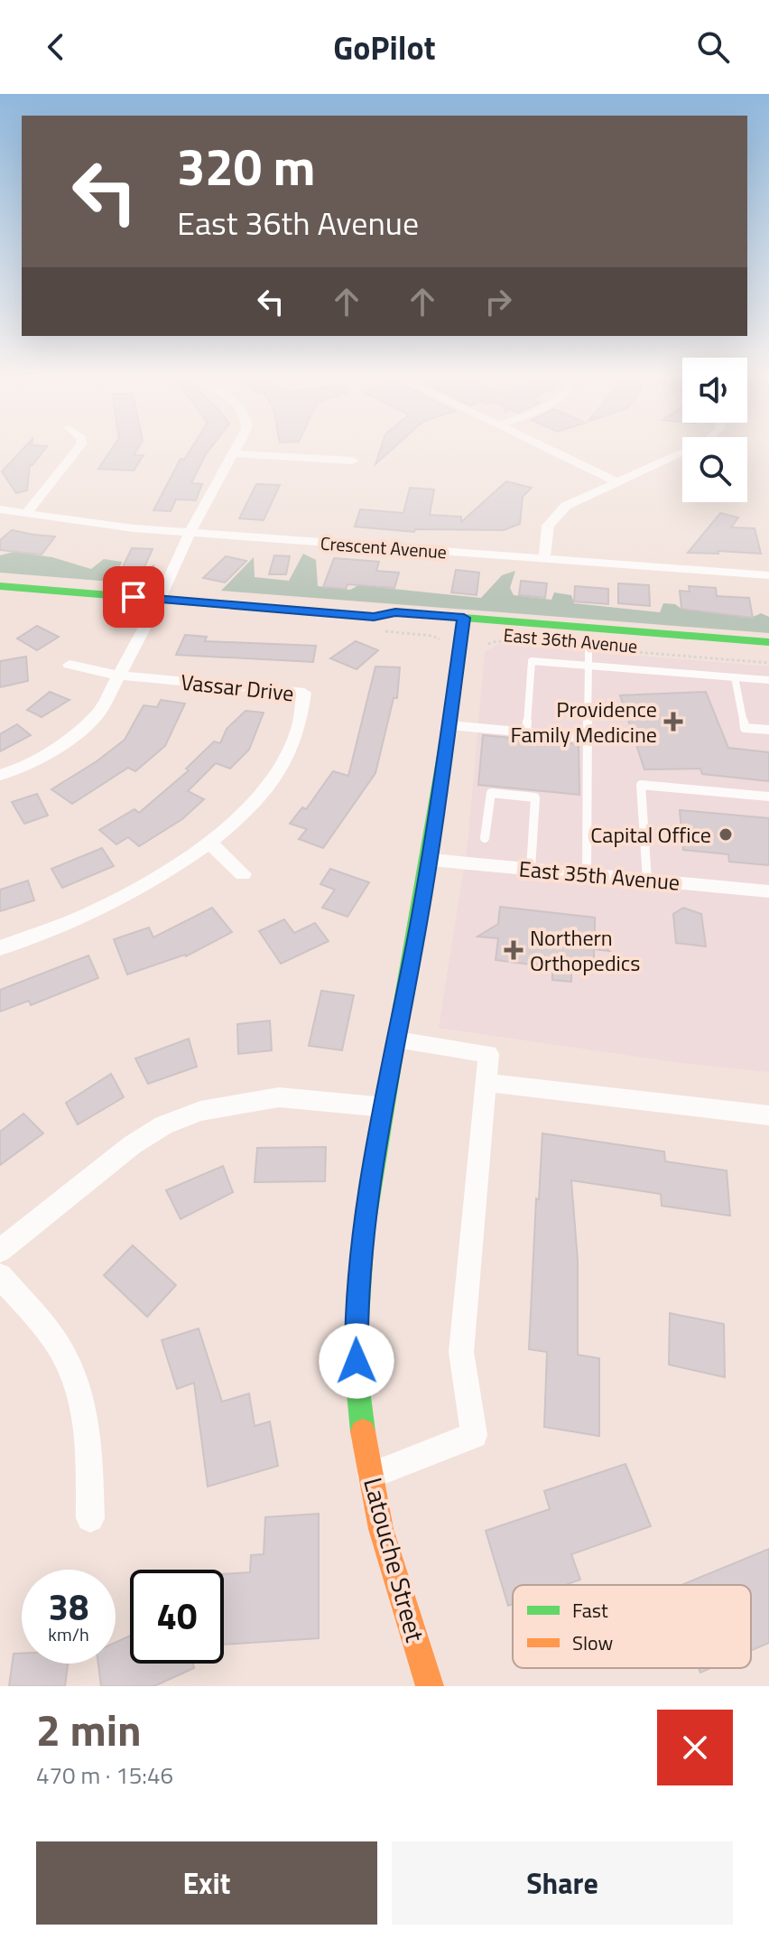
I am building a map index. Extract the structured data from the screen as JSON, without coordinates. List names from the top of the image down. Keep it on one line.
{"streets":{"main road":["East 36th Avenue","Latouche Street"],"street":["Crescent Avenue","Vassar Drive","East 35th Avenue"]},"crossings":[["East 36th Avenue","Latouche Street"],["East 35th Avenue","Latouche Street"]],"places":{"health":["Providence Family Medicine","Northern Orthopedics"],"other":["Capital Office"]},"legend":["Fast","Slow"],"page":{"header":"GoPilot","turn":["320 m","East 36th Avenue"],"speed":"38 km/h","limit":"40","heading":["2 min","470 m · 15:46"],"buttons":["Exit","Share"]}}
